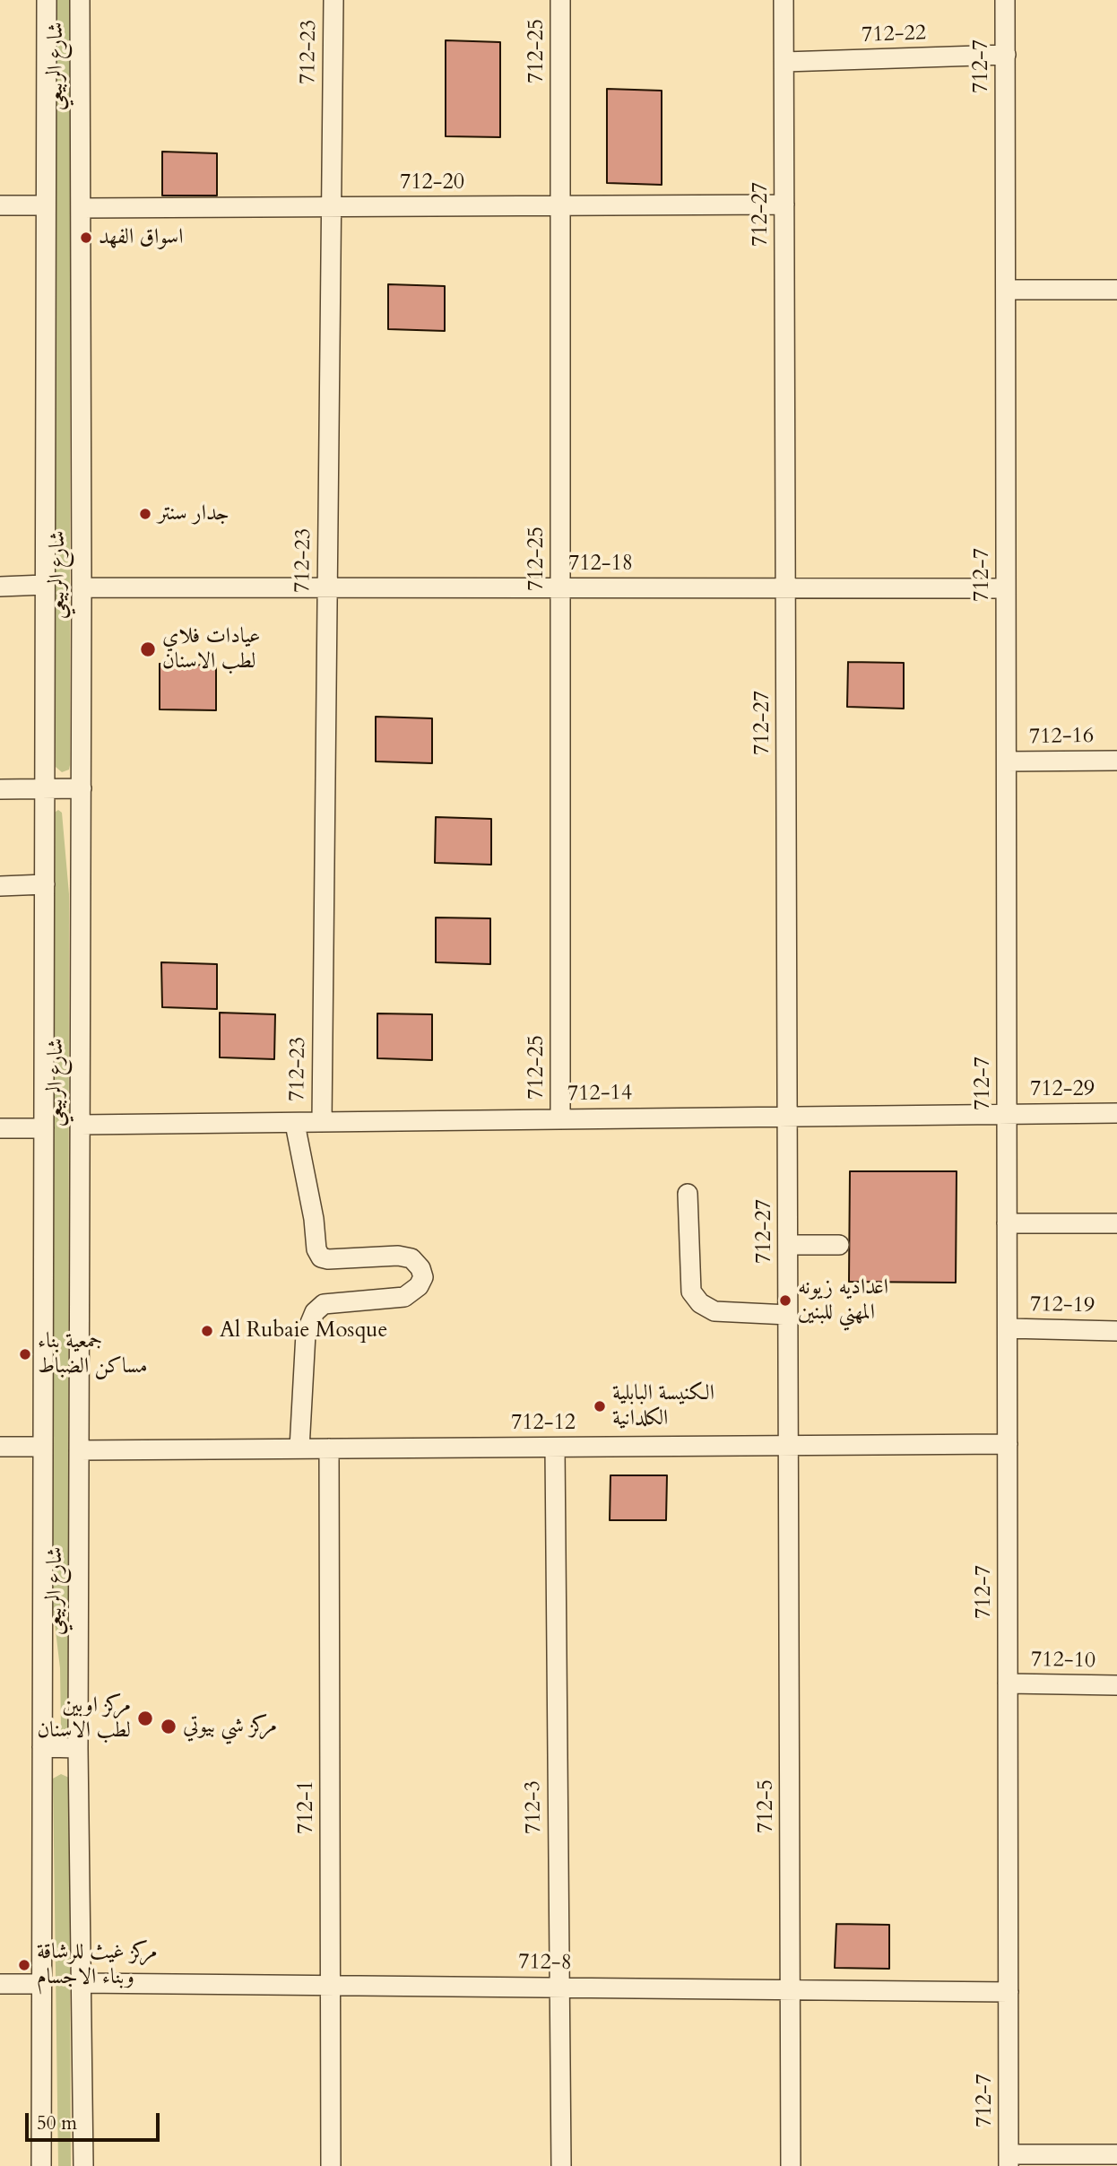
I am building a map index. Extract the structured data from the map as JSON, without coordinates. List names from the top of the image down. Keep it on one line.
{"streets":{"street":["712-22","712-25","712-23","شارع الربيعي","712-7","712-20","712-27","712-18","712-16","712-29","712-14","712-19","712-12","712-10","712-5","712-1","712-3","712-8"]},"crossings":[["712-22","712-7"],["712-22","712-27"],["712-25","712-20"],["712-25","712-18"],["712-25","712-14"],["712-23","712-20"],["712-23","712-18"],["712-23","712-14"],["شارع الربيعي","712-20"],["شارع الربيعي","712-18"],["شارع الربيعي","712-14"],["شارع الربيعي","712-12"],["شارع الربيعي","712-8"],["712-7","712-18"],["712-7","712-16"],["712-7","712-29"],["712-7","712-14"],["712-7","712-19"],["712-7","712-12"],["712-7","712-10"],["712-7","712-8"],["712-20","712-27"],["712-27","712-18"],["712-27","712-14"],["712-27","712-12"],["712-27","712-5"],["712-29","712-14"],["712-12","712-5"],["712-12","712-1"],["712-12","712-3"],["712-5","712-8"],["712-1","712-8"],["712-3","712-8"]],"places":["اسواق الفهد","جدار سنتر","عيادات فلاي لطب الاسنان","اعداديه زيونه المهني للبنين","Al Rubaie Mosque","جمعية بناء مساكن الضباط","الكنيسة البابلية الكلدانية","مركز اوبين لطب الاسنان","مركز شي بيوتي","مركز غيث للرشاقة وبناء الاجسام"],"scale_bar":"50 m"}
